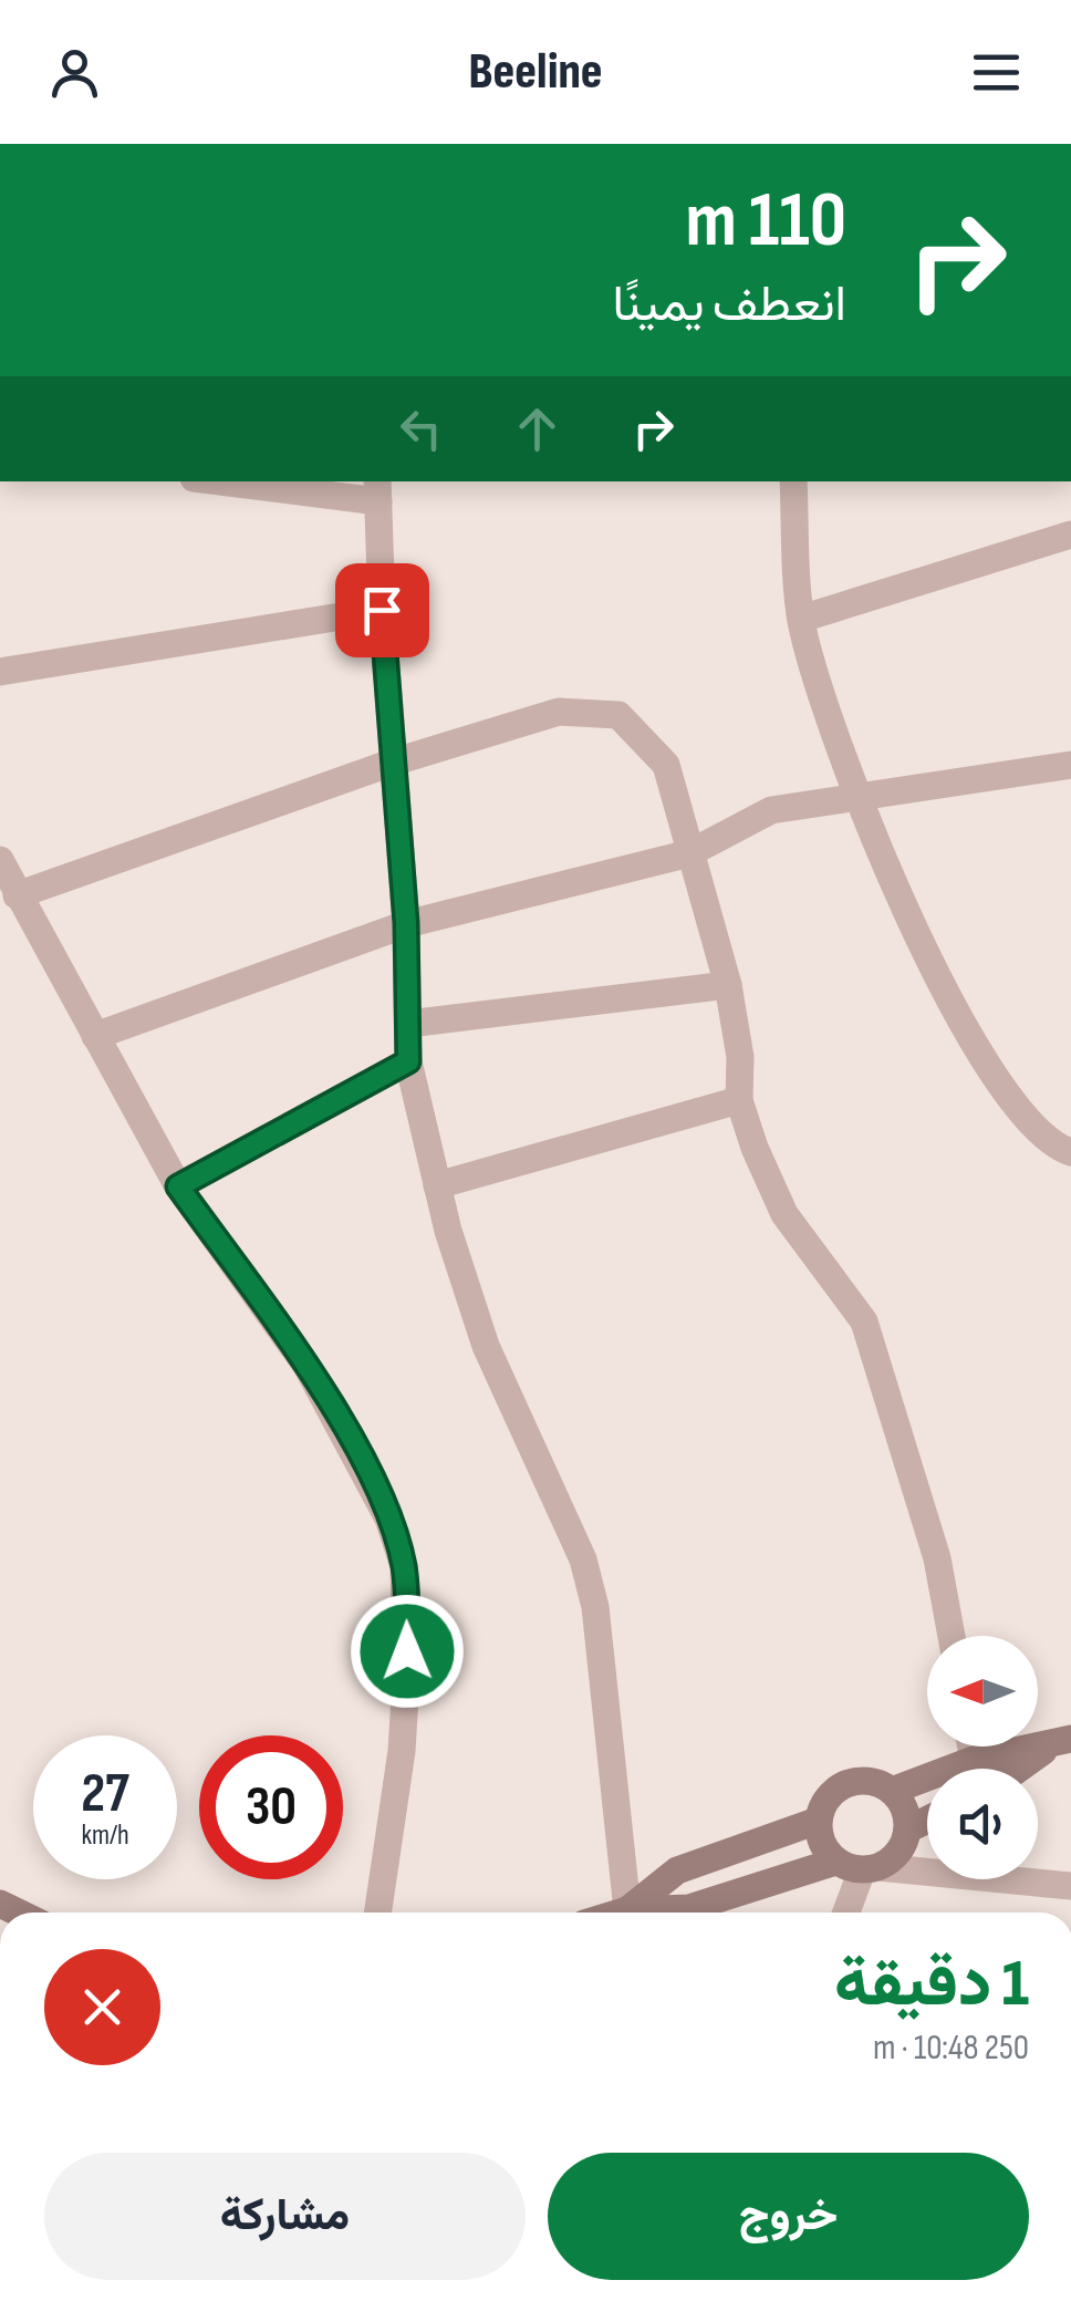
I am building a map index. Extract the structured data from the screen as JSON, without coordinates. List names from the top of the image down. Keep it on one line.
{"north":"left","page":{"header":"Beeline","turn":["110 m","انعطف يمينًا"],"speed":"27 km/h","limit":"30","heading":["1 دقيقة","250 m · 10:48"],"buttons":["خروج","مشاركة"]}}
